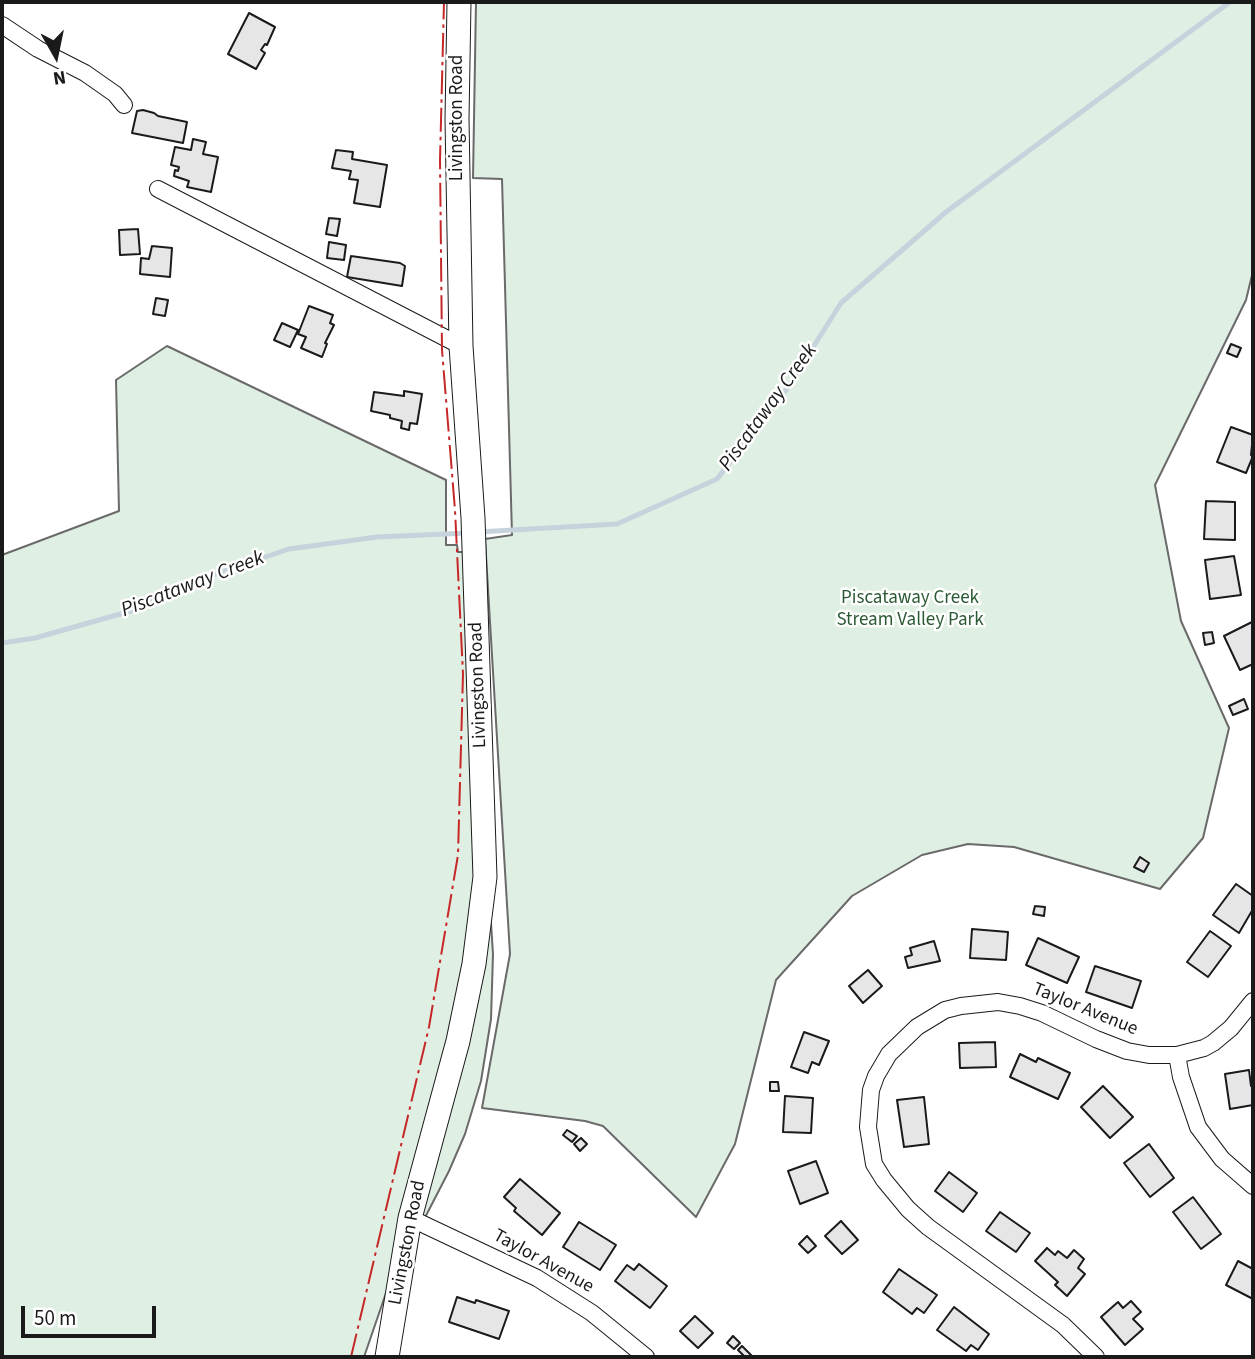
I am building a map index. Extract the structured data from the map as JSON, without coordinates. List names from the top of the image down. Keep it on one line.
{"streets":{"main road":["Livingston Road"],"street":["Taylor Avenue"]},"crossings":[["Livingston Road","Taylor Avenue"]],"water":["Piscataway Creek"],"parks":["Piscataway Creek Stream Valley Park"],"scale_bar":"50 m","north":"bottom"}
